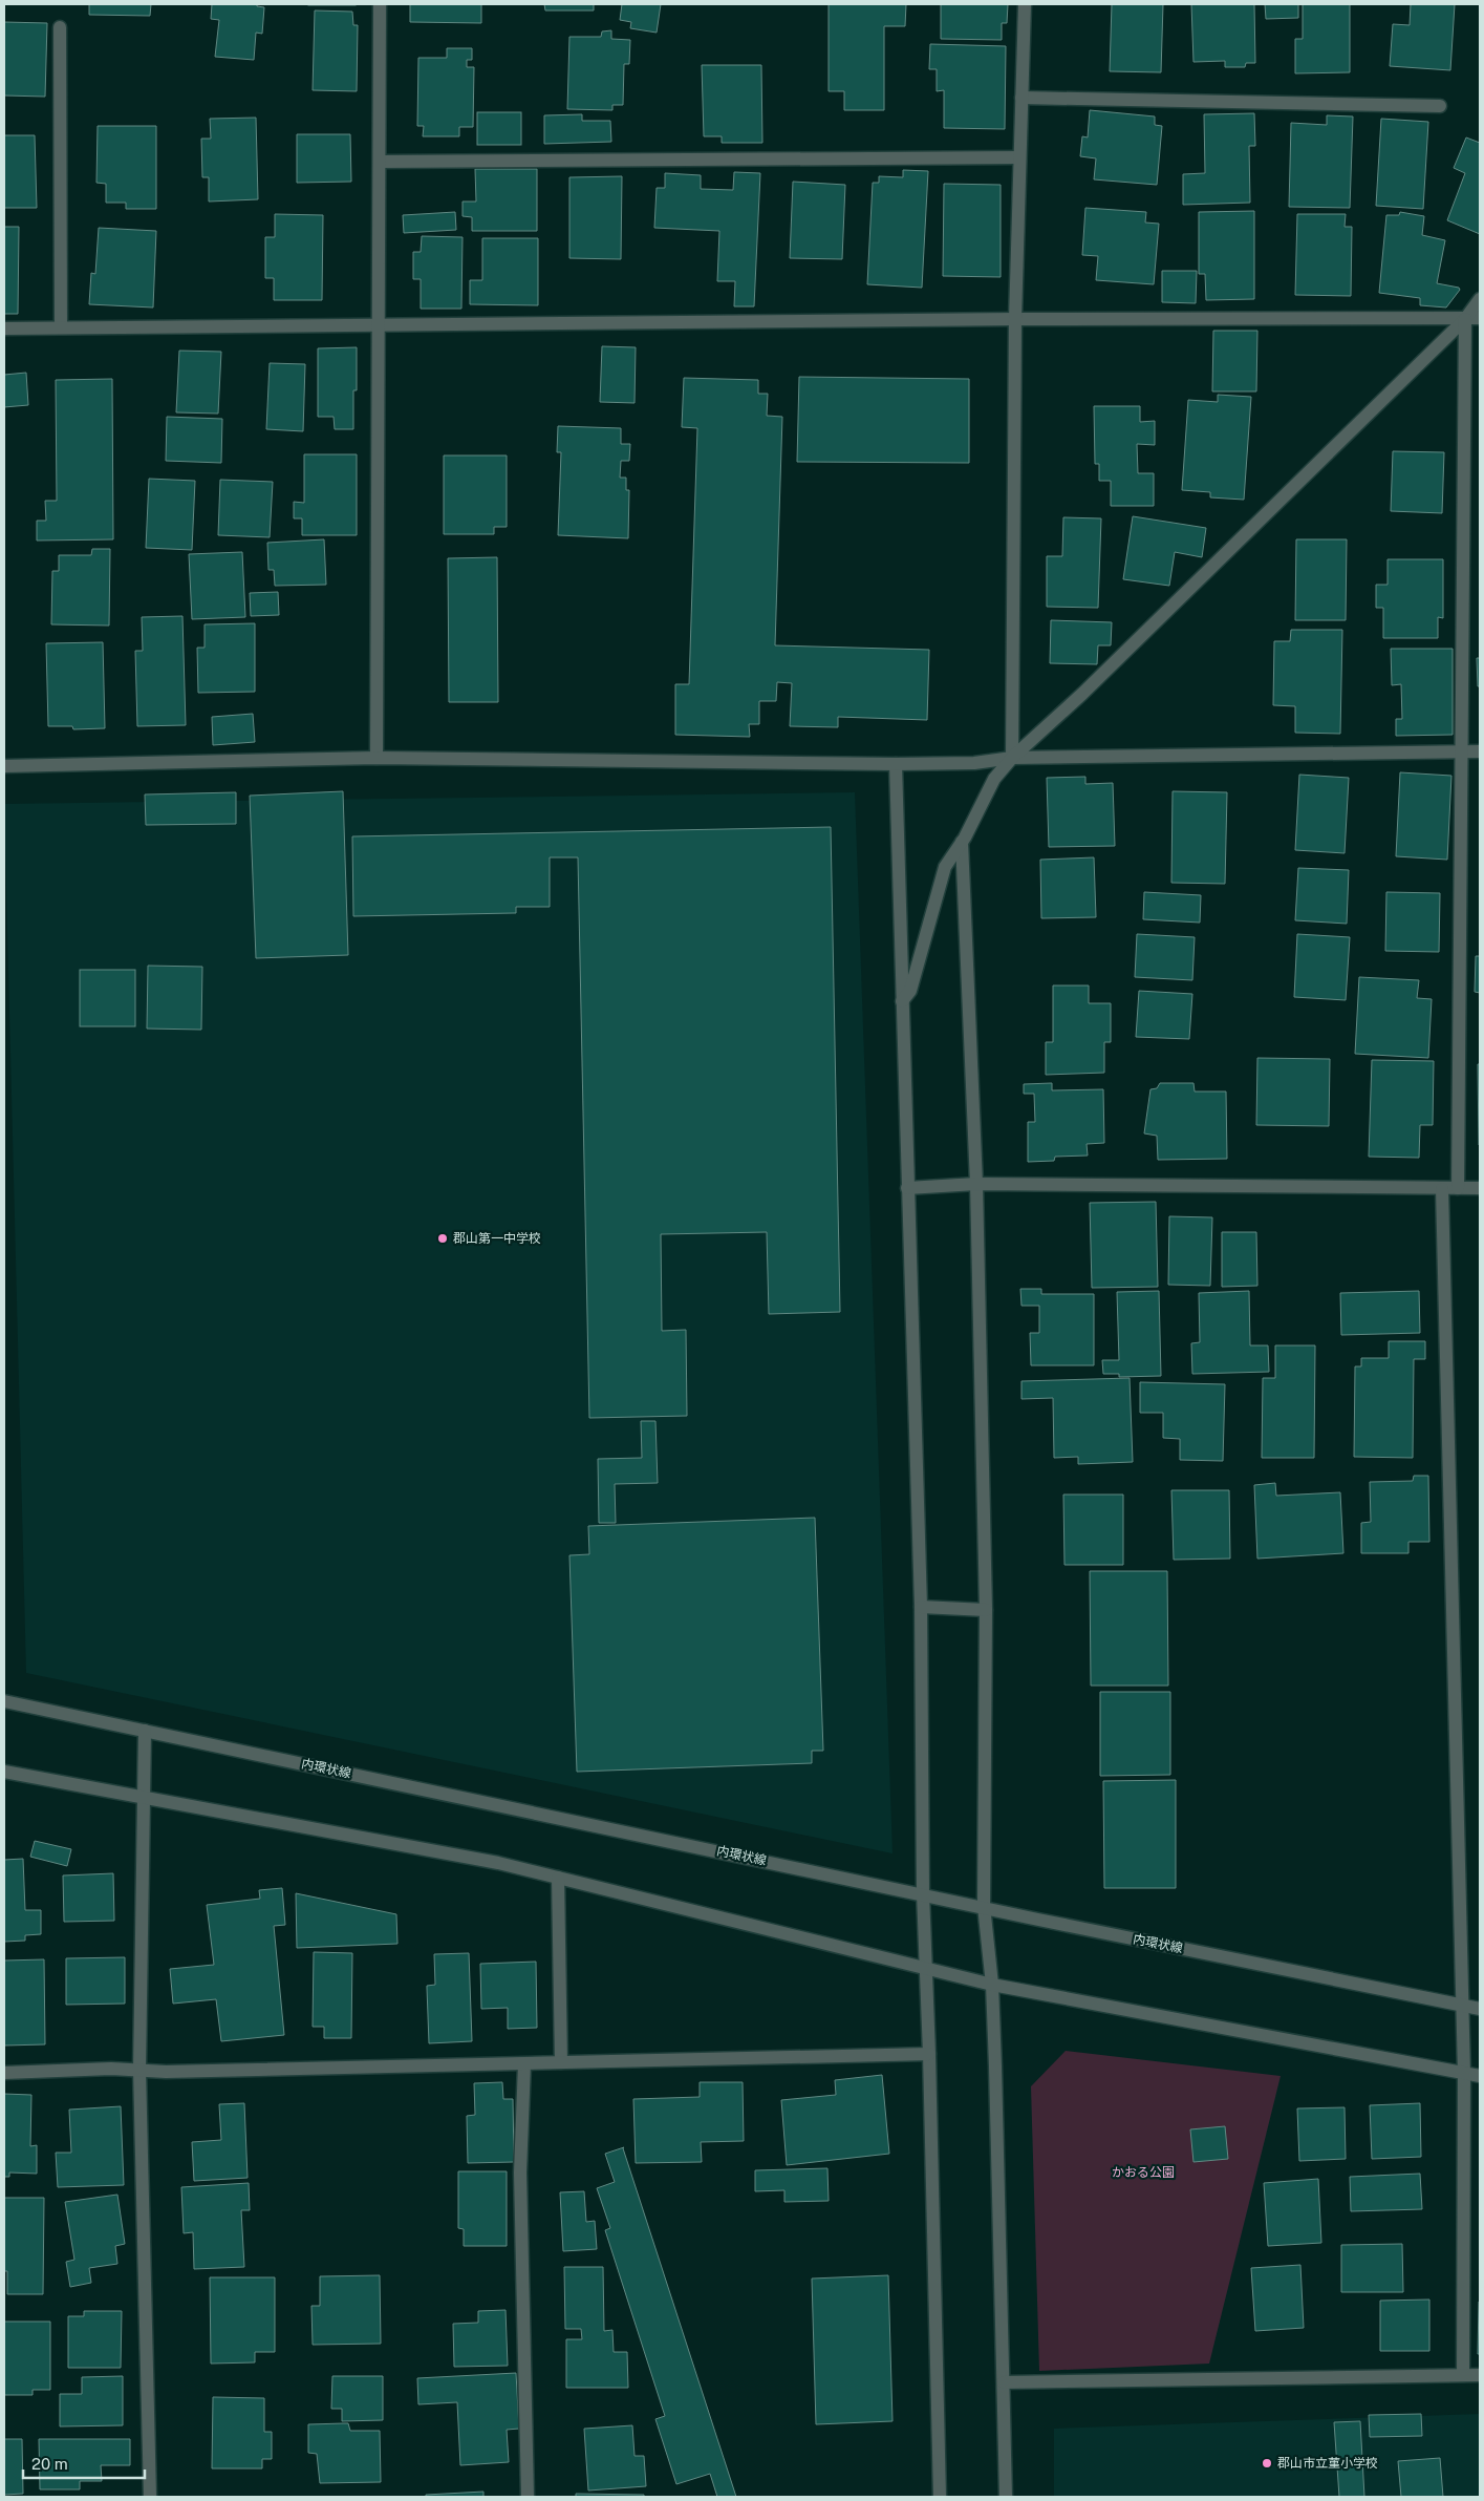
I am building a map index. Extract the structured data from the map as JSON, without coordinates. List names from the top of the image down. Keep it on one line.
{"streets":{"street":["内環状線"]},"parks":["かおる公園"],"places":["郡山第一中学校","郡山市立菫小学校"],"scale_bar":"20 m"}
